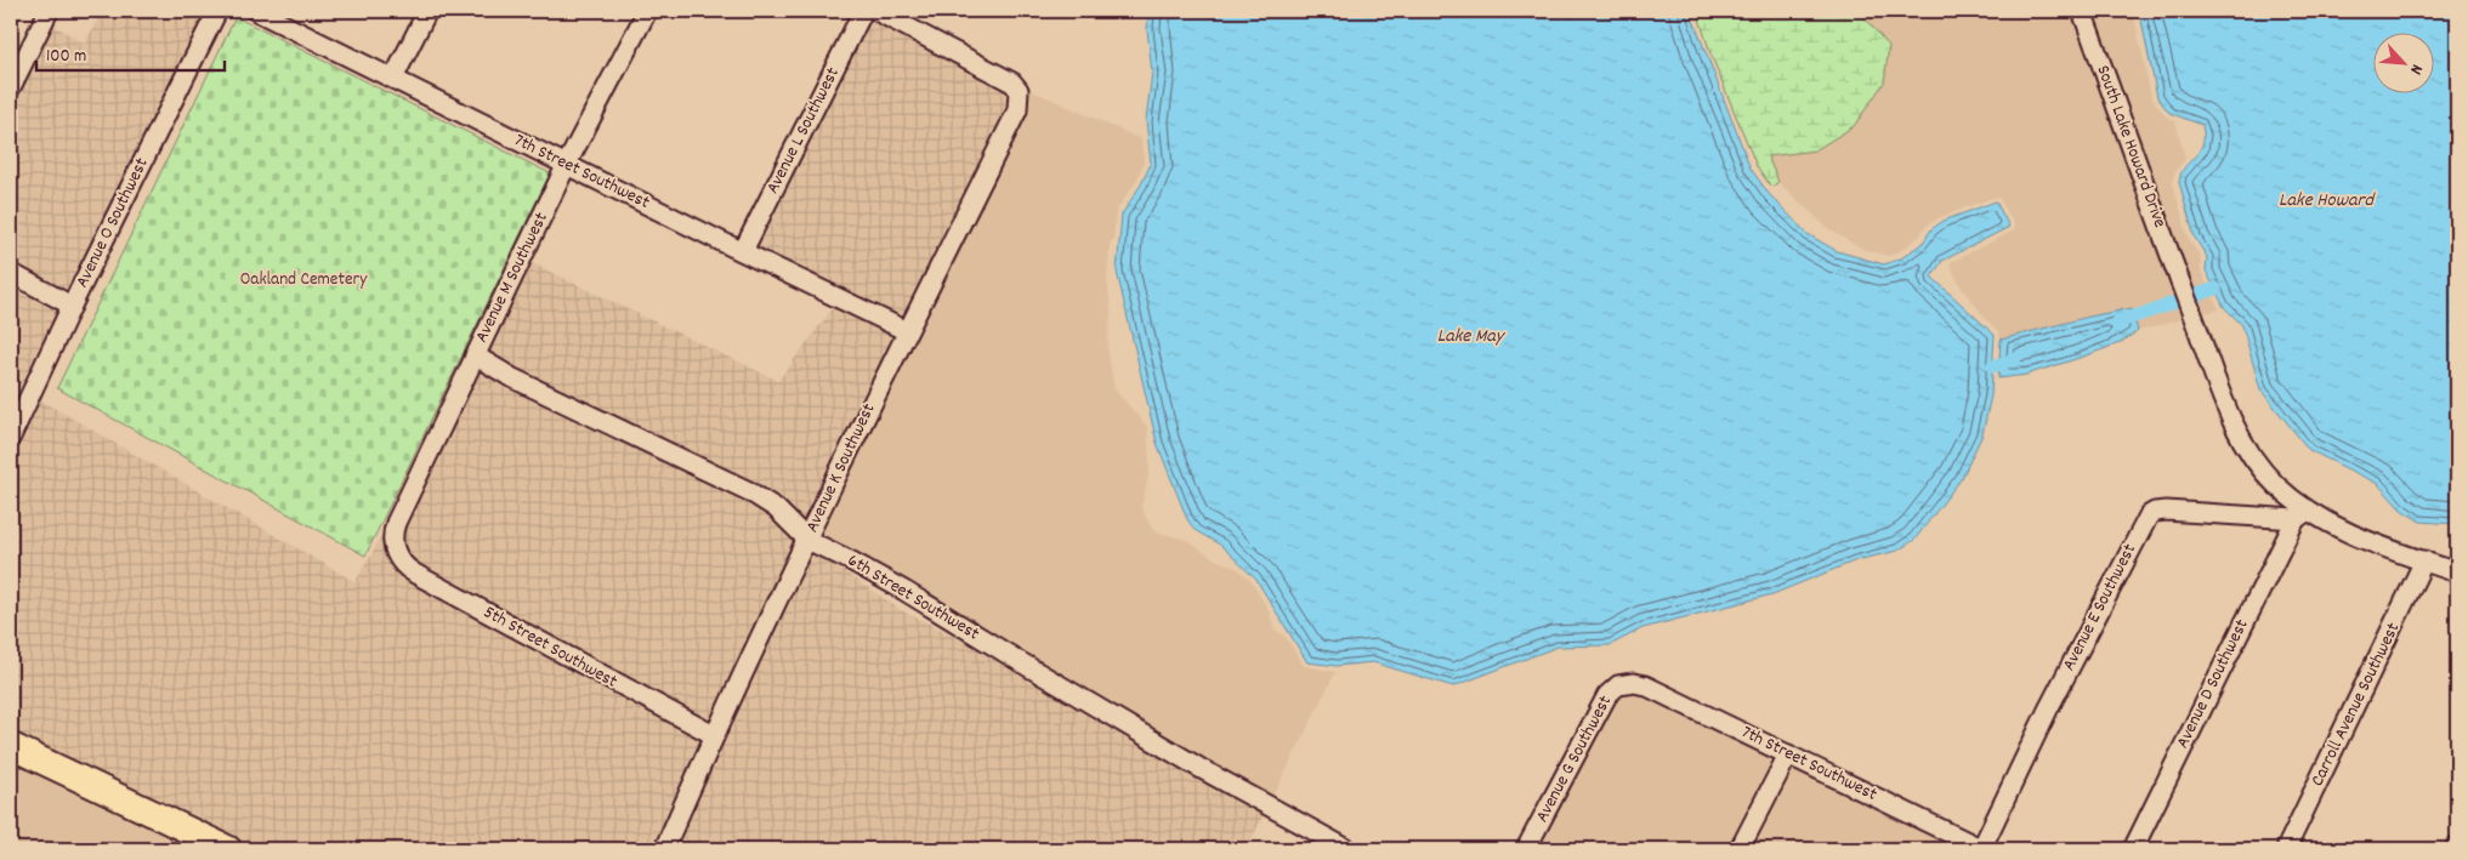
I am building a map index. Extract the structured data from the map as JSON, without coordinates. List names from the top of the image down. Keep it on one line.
{"streets":{"street":["Avenue L Southwest","South Lake Howard Drive","7th Street Southwest","Avenue O Southwest","Avenue M Southwest","Avenue K Southwest","6th Street Southwest","Avenue E Southwest","5th Street Southwest","Avenue D Southwest","Carroll Avenue Southwest","Avenue G Southwest"]},"crossings":[["Avenue L Southwest","7th Street Southwest"],["South Lake Howard Drive","Avenue E Southwest"],["South Lake Howard Drive","Avenue D Southwest"],["7th Street Southwest","Avenue M Southwest"],["7th Street Southwest","Avenue K Southwest"],["7th Street Southwest","Avenue E Southwest"],["7th Street Southwest","Avenue G Southwest"],["Avenue M Southwest","6th Street Southwest"],["Avenue M Southwest","5th Street Southwest"],["Avenue K Southwest","6th Street Southwest"],["Avenue K Southwest","5th Street Southwest"],["Avenue E Southwest","Avenue D Southwest"]],"water":["Lake Howard","Lake May"],"parks":["Oakland Cemetery"],"scale_bar":"100 m","north":"bottom right"}
